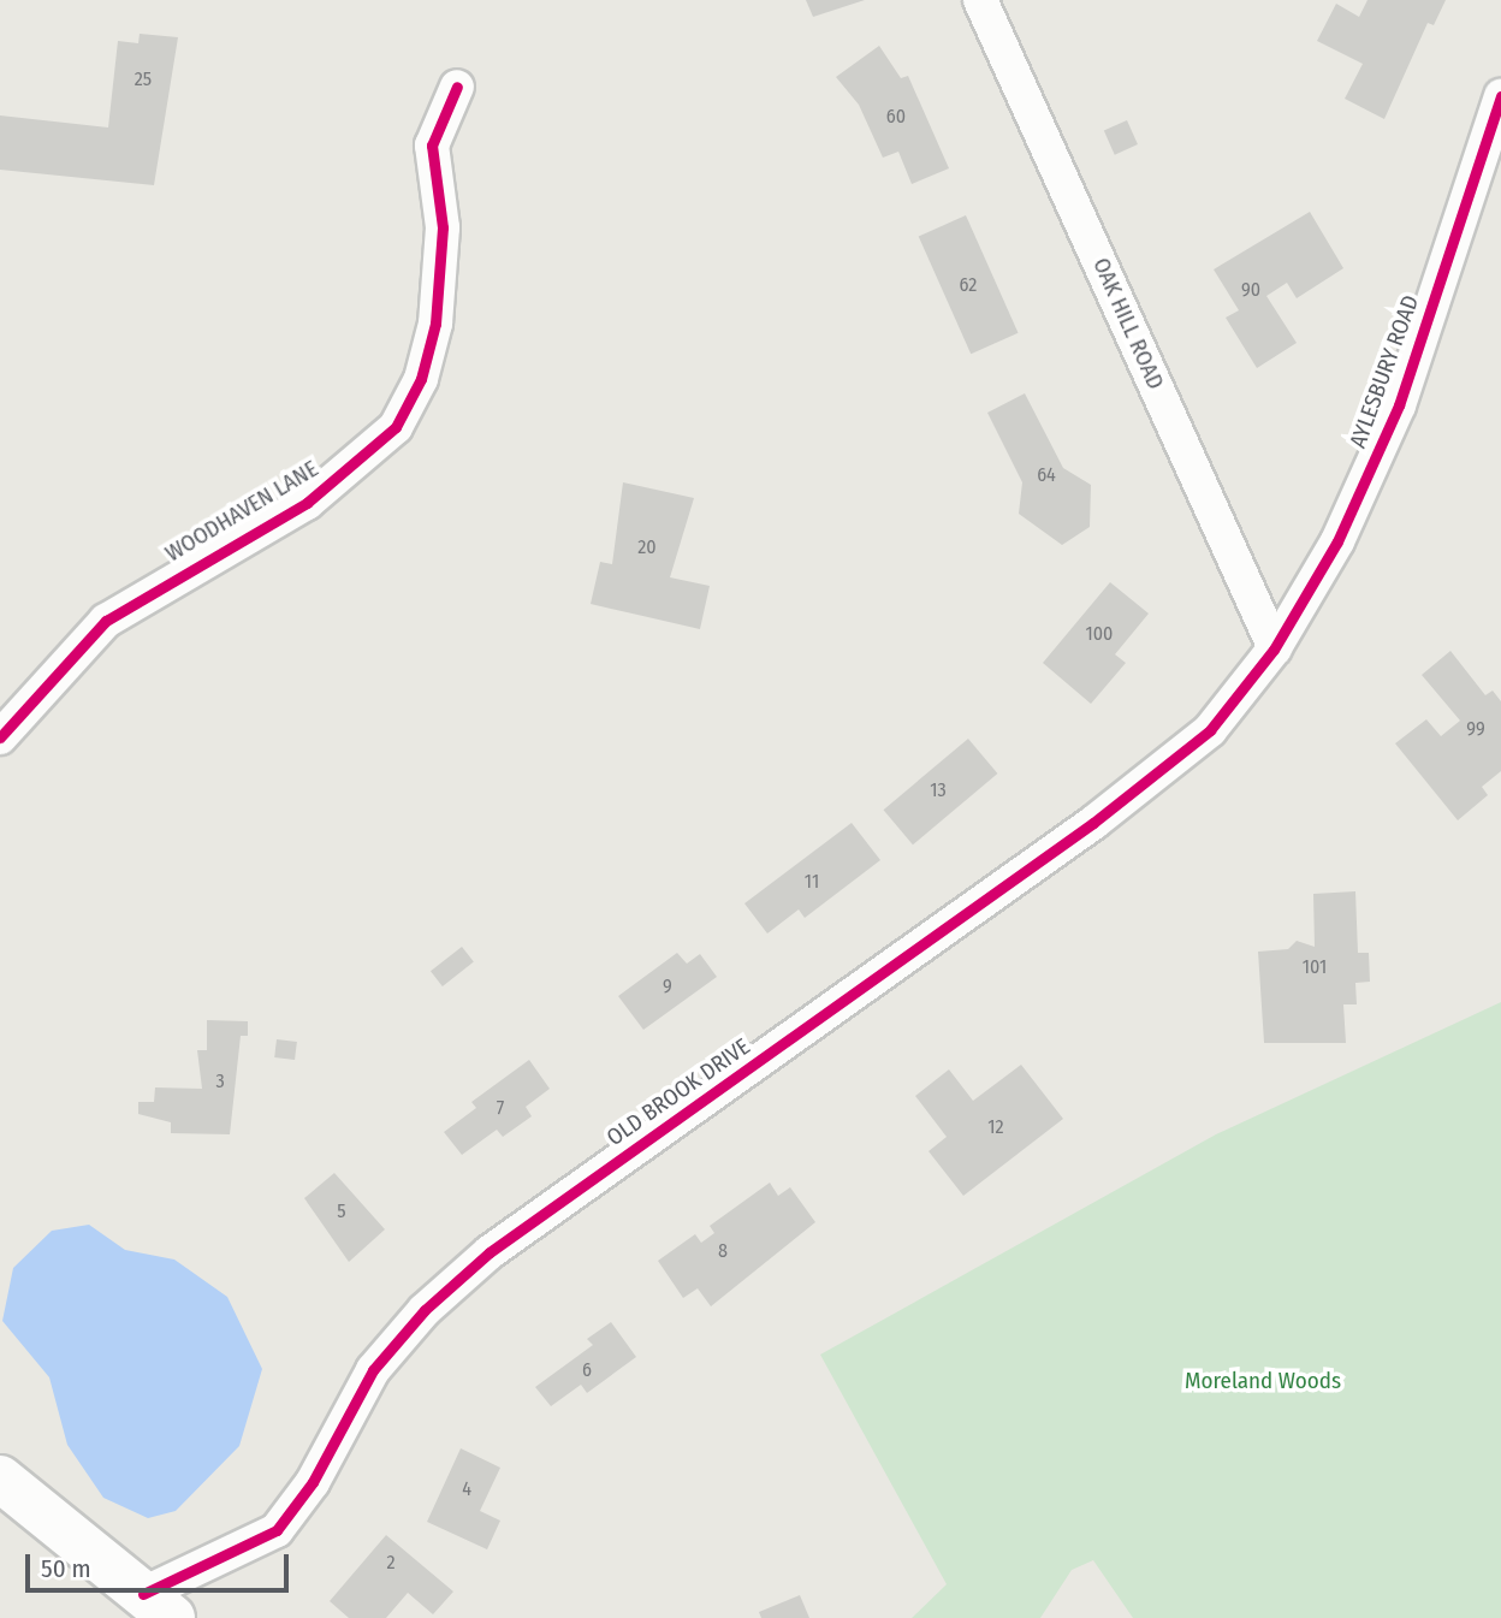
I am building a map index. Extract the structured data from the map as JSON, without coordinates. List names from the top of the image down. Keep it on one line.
{"streets":{"street":["OAK HILL ROAD","AYLESBURY ROAD","WOODHAVEN LANE","OLD BROOK DRIVE"]},"crossings":[["OAK HILL ROAD","AYLESBURY ROAD"],["OAK HILL ROAD","OLD BROOK DRIVE"],["AYLESBURY ROAD","OLD BROOK DRIVE"]],"parks":["Moreland Woods"],"house_numbers":["25","60","62","90","64","20","100","99","13","11","101","9","3","7","12","5","8","6","4","2"],"scale_bar":"50 m"}
